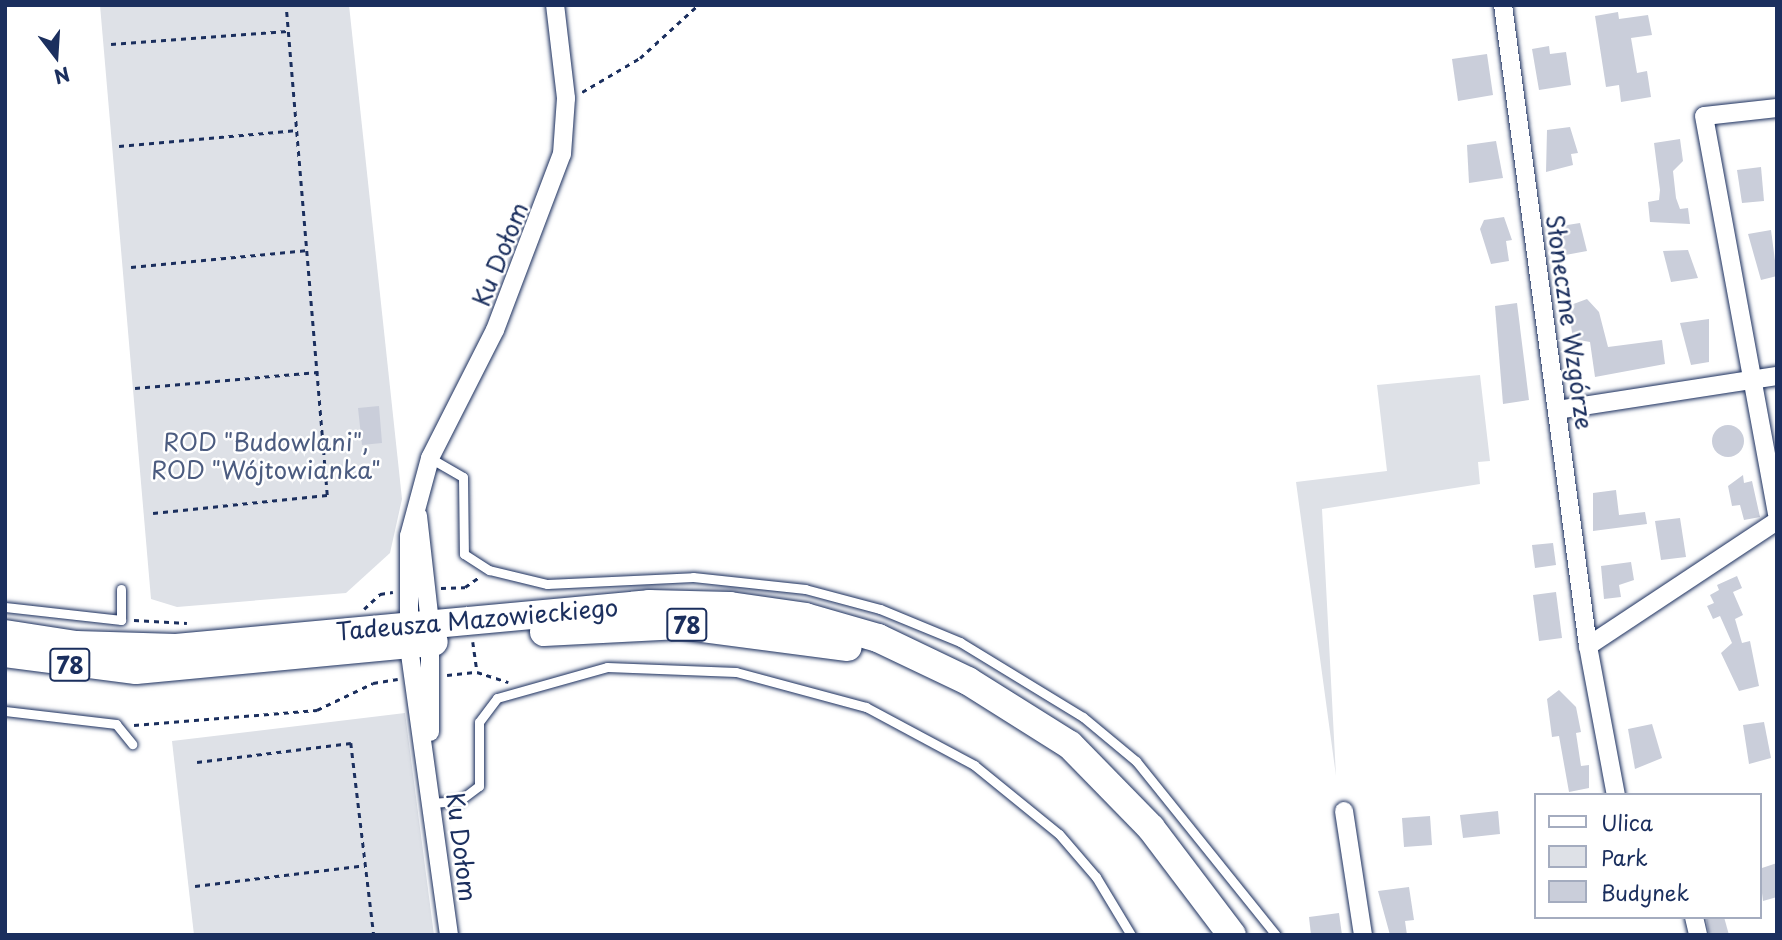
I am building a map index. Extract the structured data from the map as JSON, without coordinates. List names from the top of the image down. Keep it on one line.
{"streets":{"main road":["Tadeusza Mazowieckiego","78"],"street":["Ku Dołom","Słoneczne Wzgórze"]},"crossings":[["Ku Dołom","Tadeusza Mazowieckiego"]],"parks":["ROD \"Budowlani\", ROD \"Wójtowianka\""],"legend":["Ulica","Park","Budynek"],"north":"bottom"}
